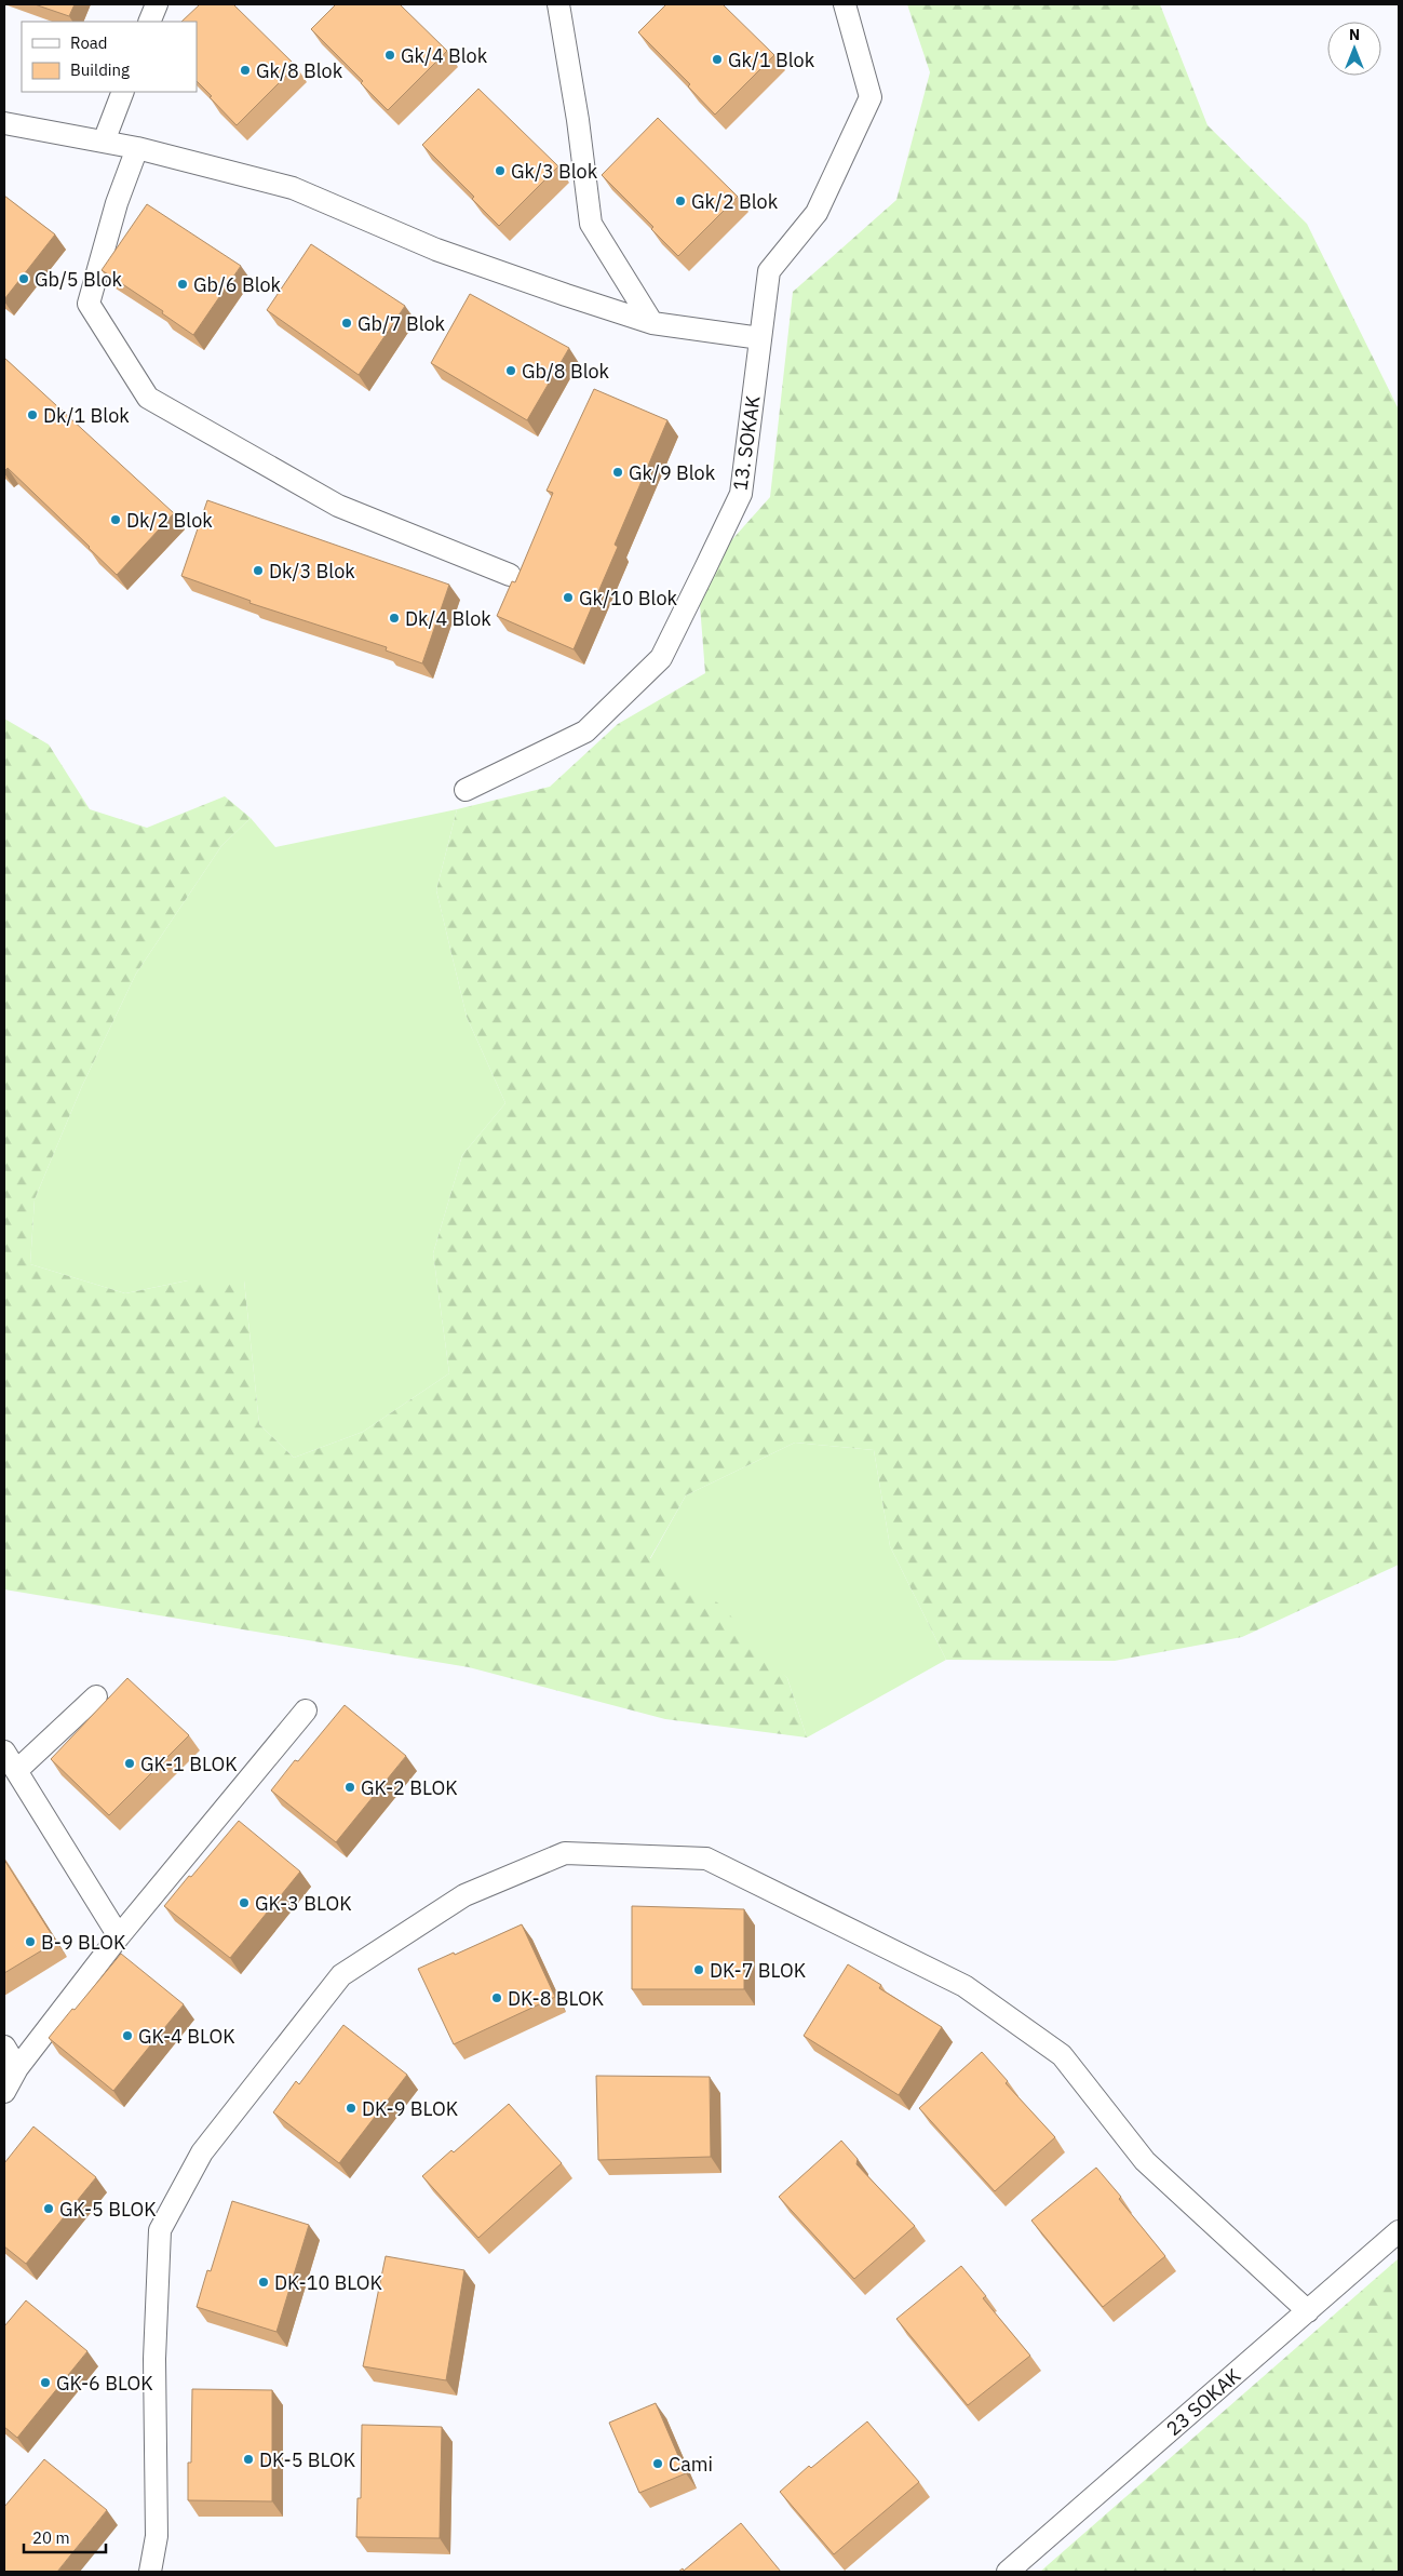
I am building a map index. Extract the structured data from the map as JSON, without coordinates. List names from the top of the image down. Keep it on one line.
{"streets":{"street":["13. SOKAK","23 SOKAK"]},"places":["Gk/4 Blok","Gk/1 Blok","Gk/8 Blok","Gk/3 Blok","Gk/2 Blok","Gb/5 Blok","Gb/6 Blok","Gb/7 Blok","Gb/8 Blok","Dk/1 Blok","Gk/9 Blok","Dk/2 Blok","Dk/3 Blok","Gk/10 Blok","Dk/4 Blok","GK-1 BLOK","GK-2 BLOK","GK-3 BLOK","B-9 BLOK","DK-7 BLOK","DK-8 BLOK","GK-4 BLOK","DK-9 BLOK","GK-5 BLOK","DK-10 BLOK","GK-6 BLOK","DK-5 BLOK","Cami"],"legend":["Road","Building"],"scale_bar":"20 m","north":"top"}
